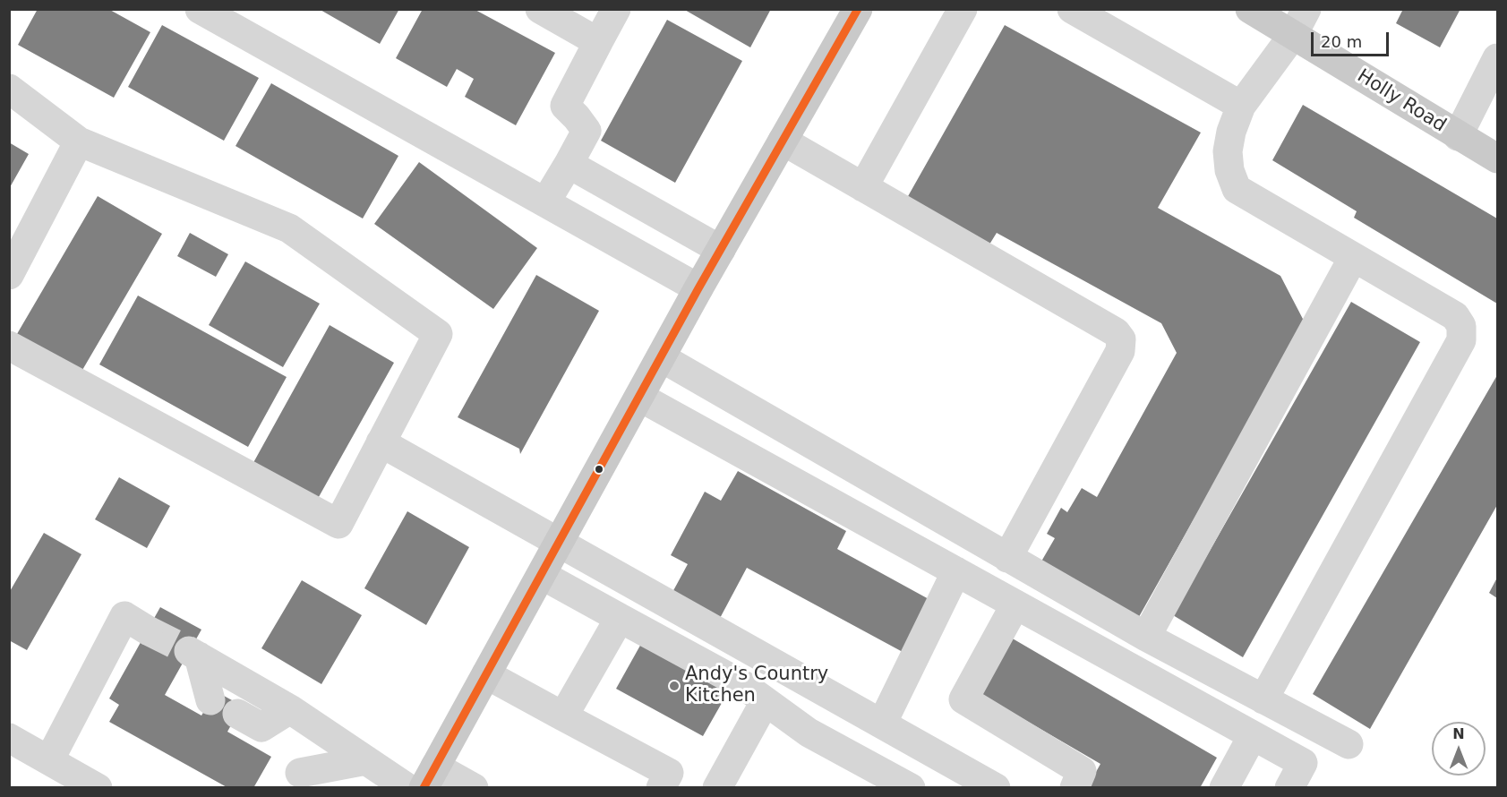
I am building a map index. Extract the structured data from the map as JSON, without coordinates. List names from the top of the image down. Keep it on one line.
{"streets":{"main road":["Holly Road"]},"places":["Andy's Country Kitchen"],"scale_bar":"20 m","north":"top"}
